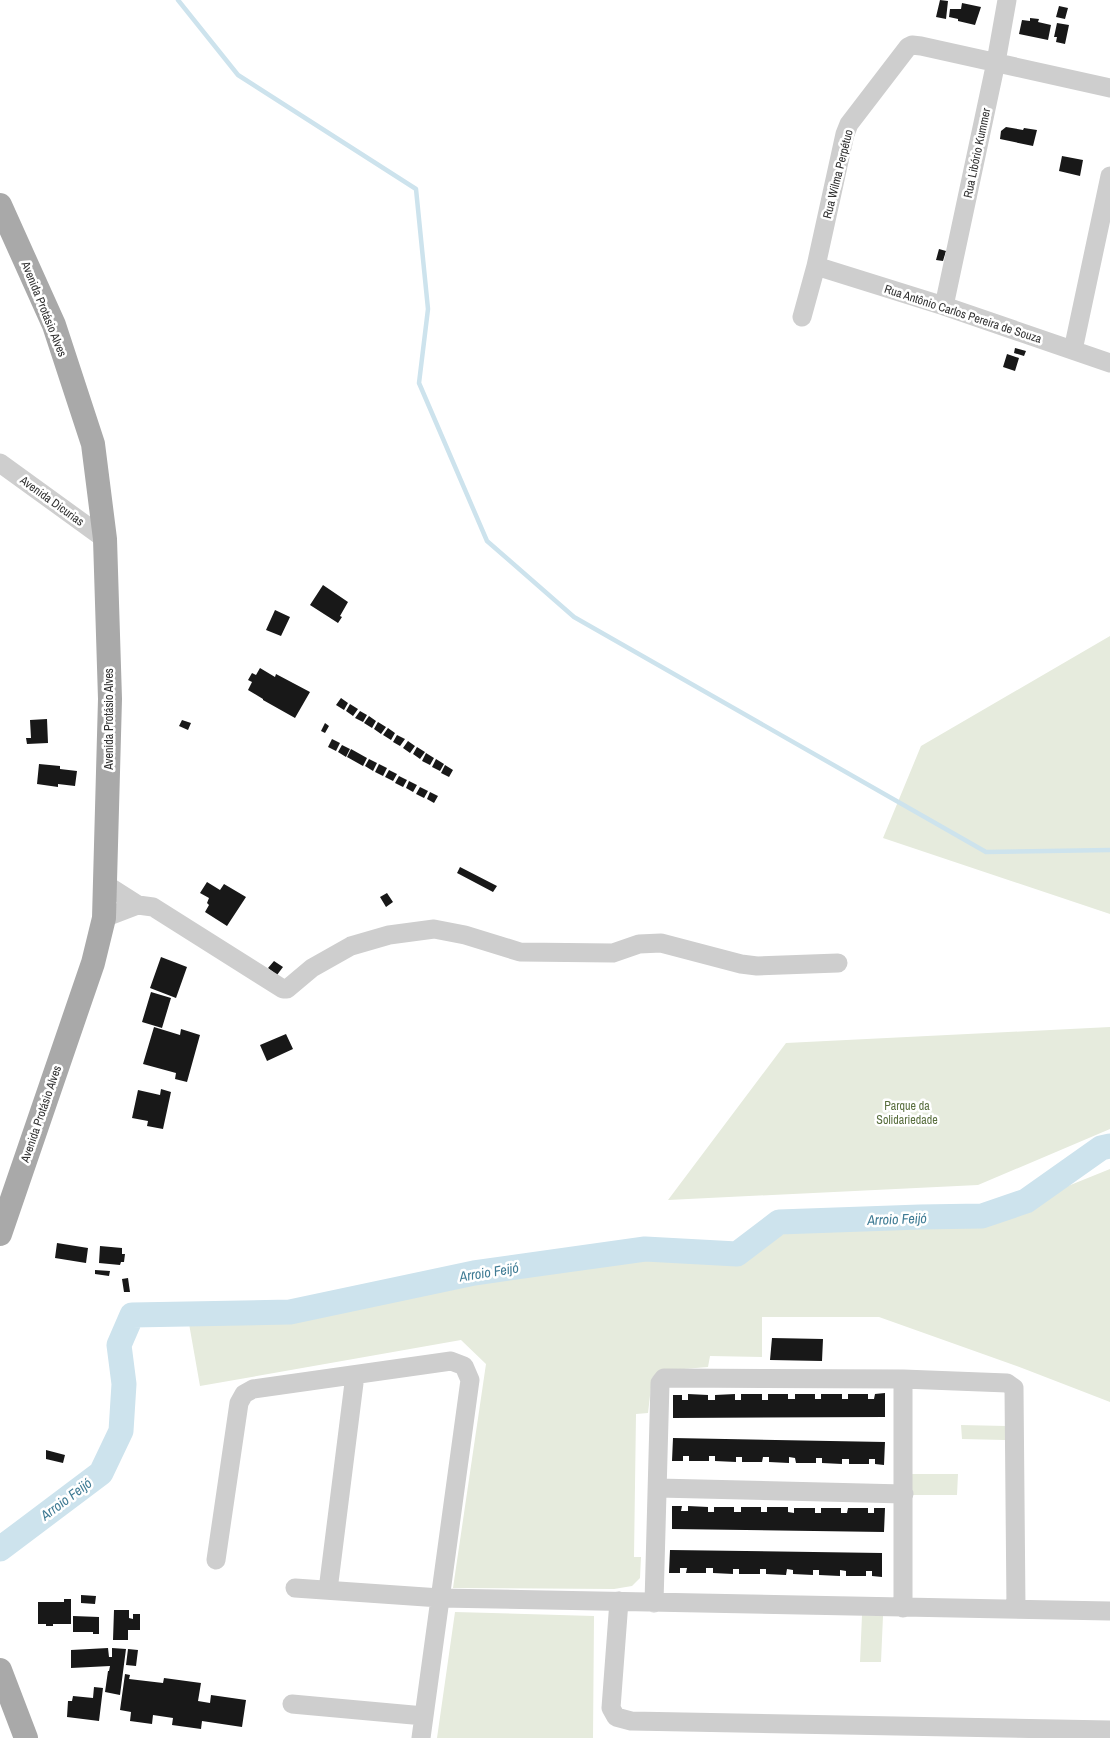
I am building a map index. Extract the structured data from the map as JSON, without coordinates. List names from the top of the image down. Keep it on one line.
{"streets":{"main road":["Avenida Protásio Alves"],"street":["Rua Libório Kummer","Rua Wilma Perpétuo","Rua Antônio Carlos Pereira de Souza","Avenida Dicurias"]},"crossings":[["Rua Libório Kummer","Rua Wilma Perpétuo"],["Rua Libório Kummer","Rua Antônio Carlos Pereira de Souza"],["Rua Wilma Perpétuo","Rua Antônio Carlos Pereira de Souza"],["Avenida Protásio Alves","Avenida Dicurias"]],"water":["Arroio Feijó"],"parks":["Parque da Solidariedade"]}
